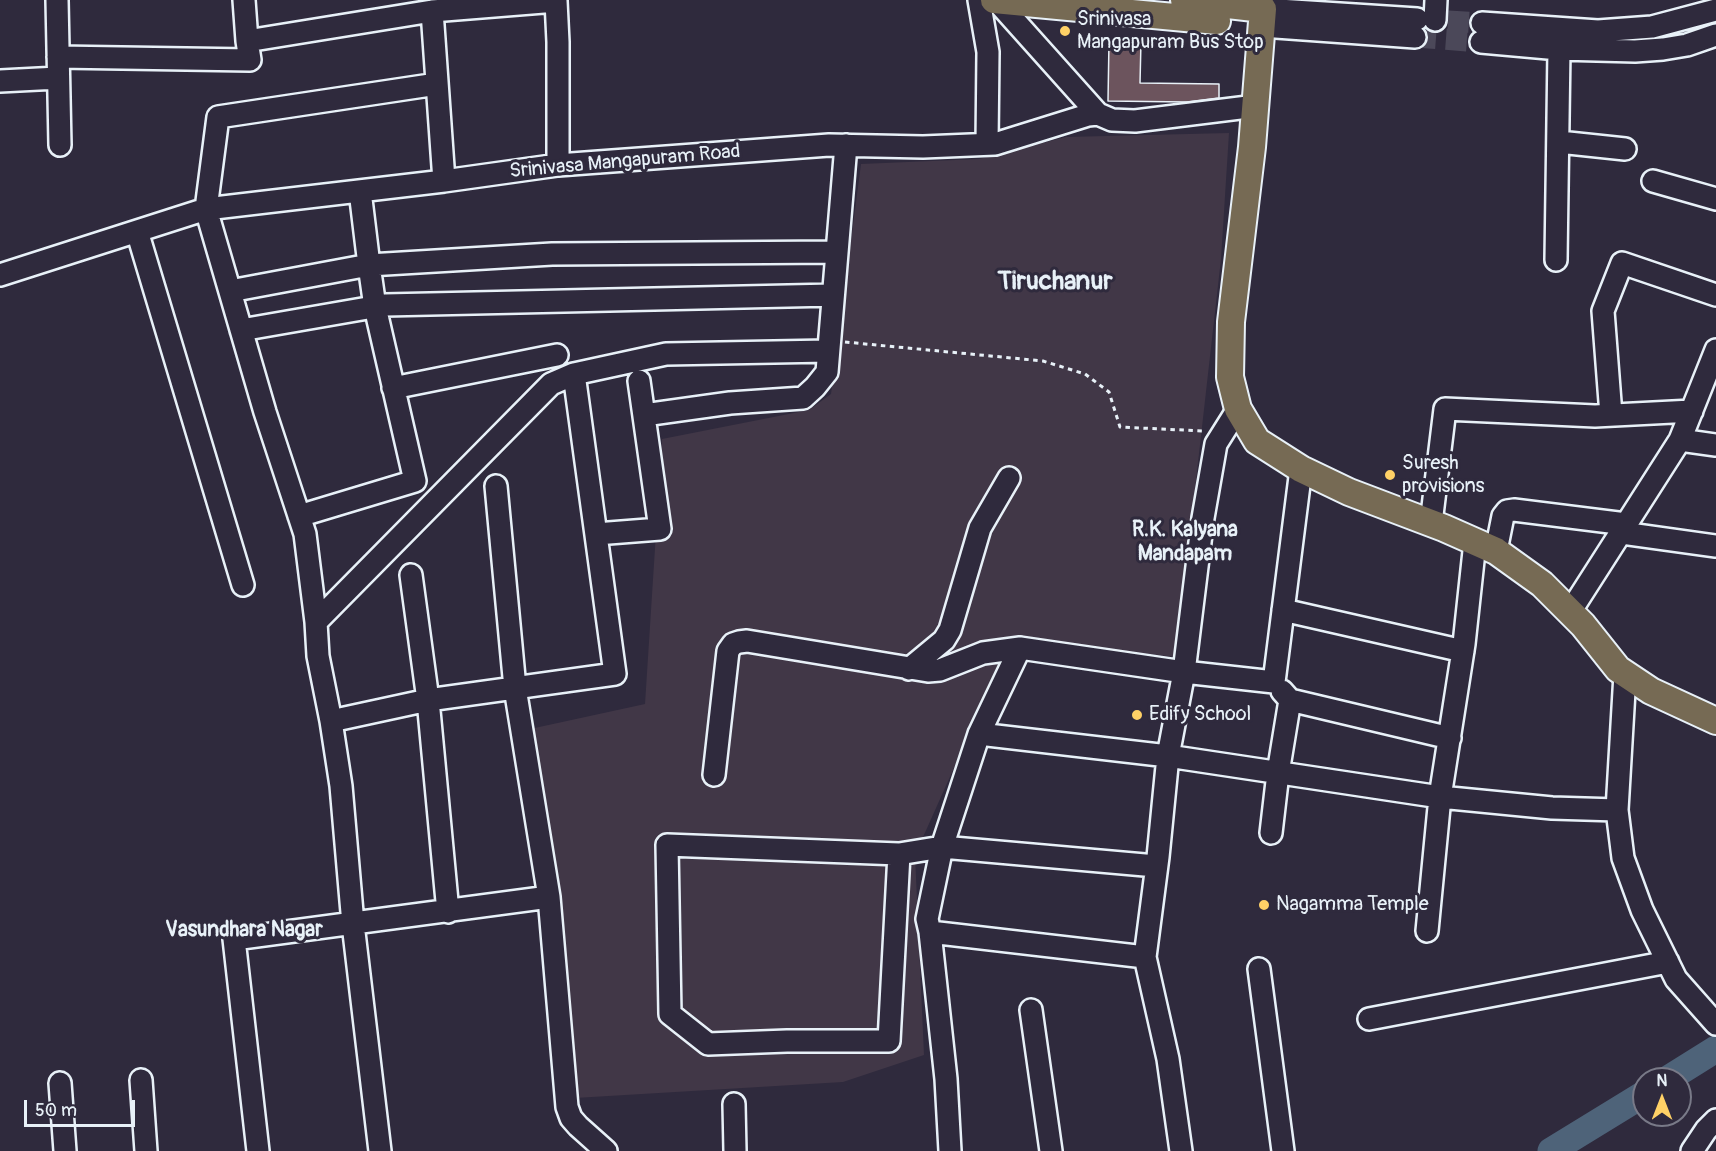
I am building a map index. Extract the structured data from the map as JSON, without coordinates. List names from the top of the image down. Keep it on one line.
{"streets":{"street":["Srinivasa Mangapuram Road"]},"districts":["Tiruchanur","R.K. Kalyana Mandapam","Vasundhara Nagar"],"places":["Srinivasa Mangapuram Bus Stop","Suresh provisions","Edify School","Nagamma Temple"],"scale_bar":"50 m","north":"top"}
